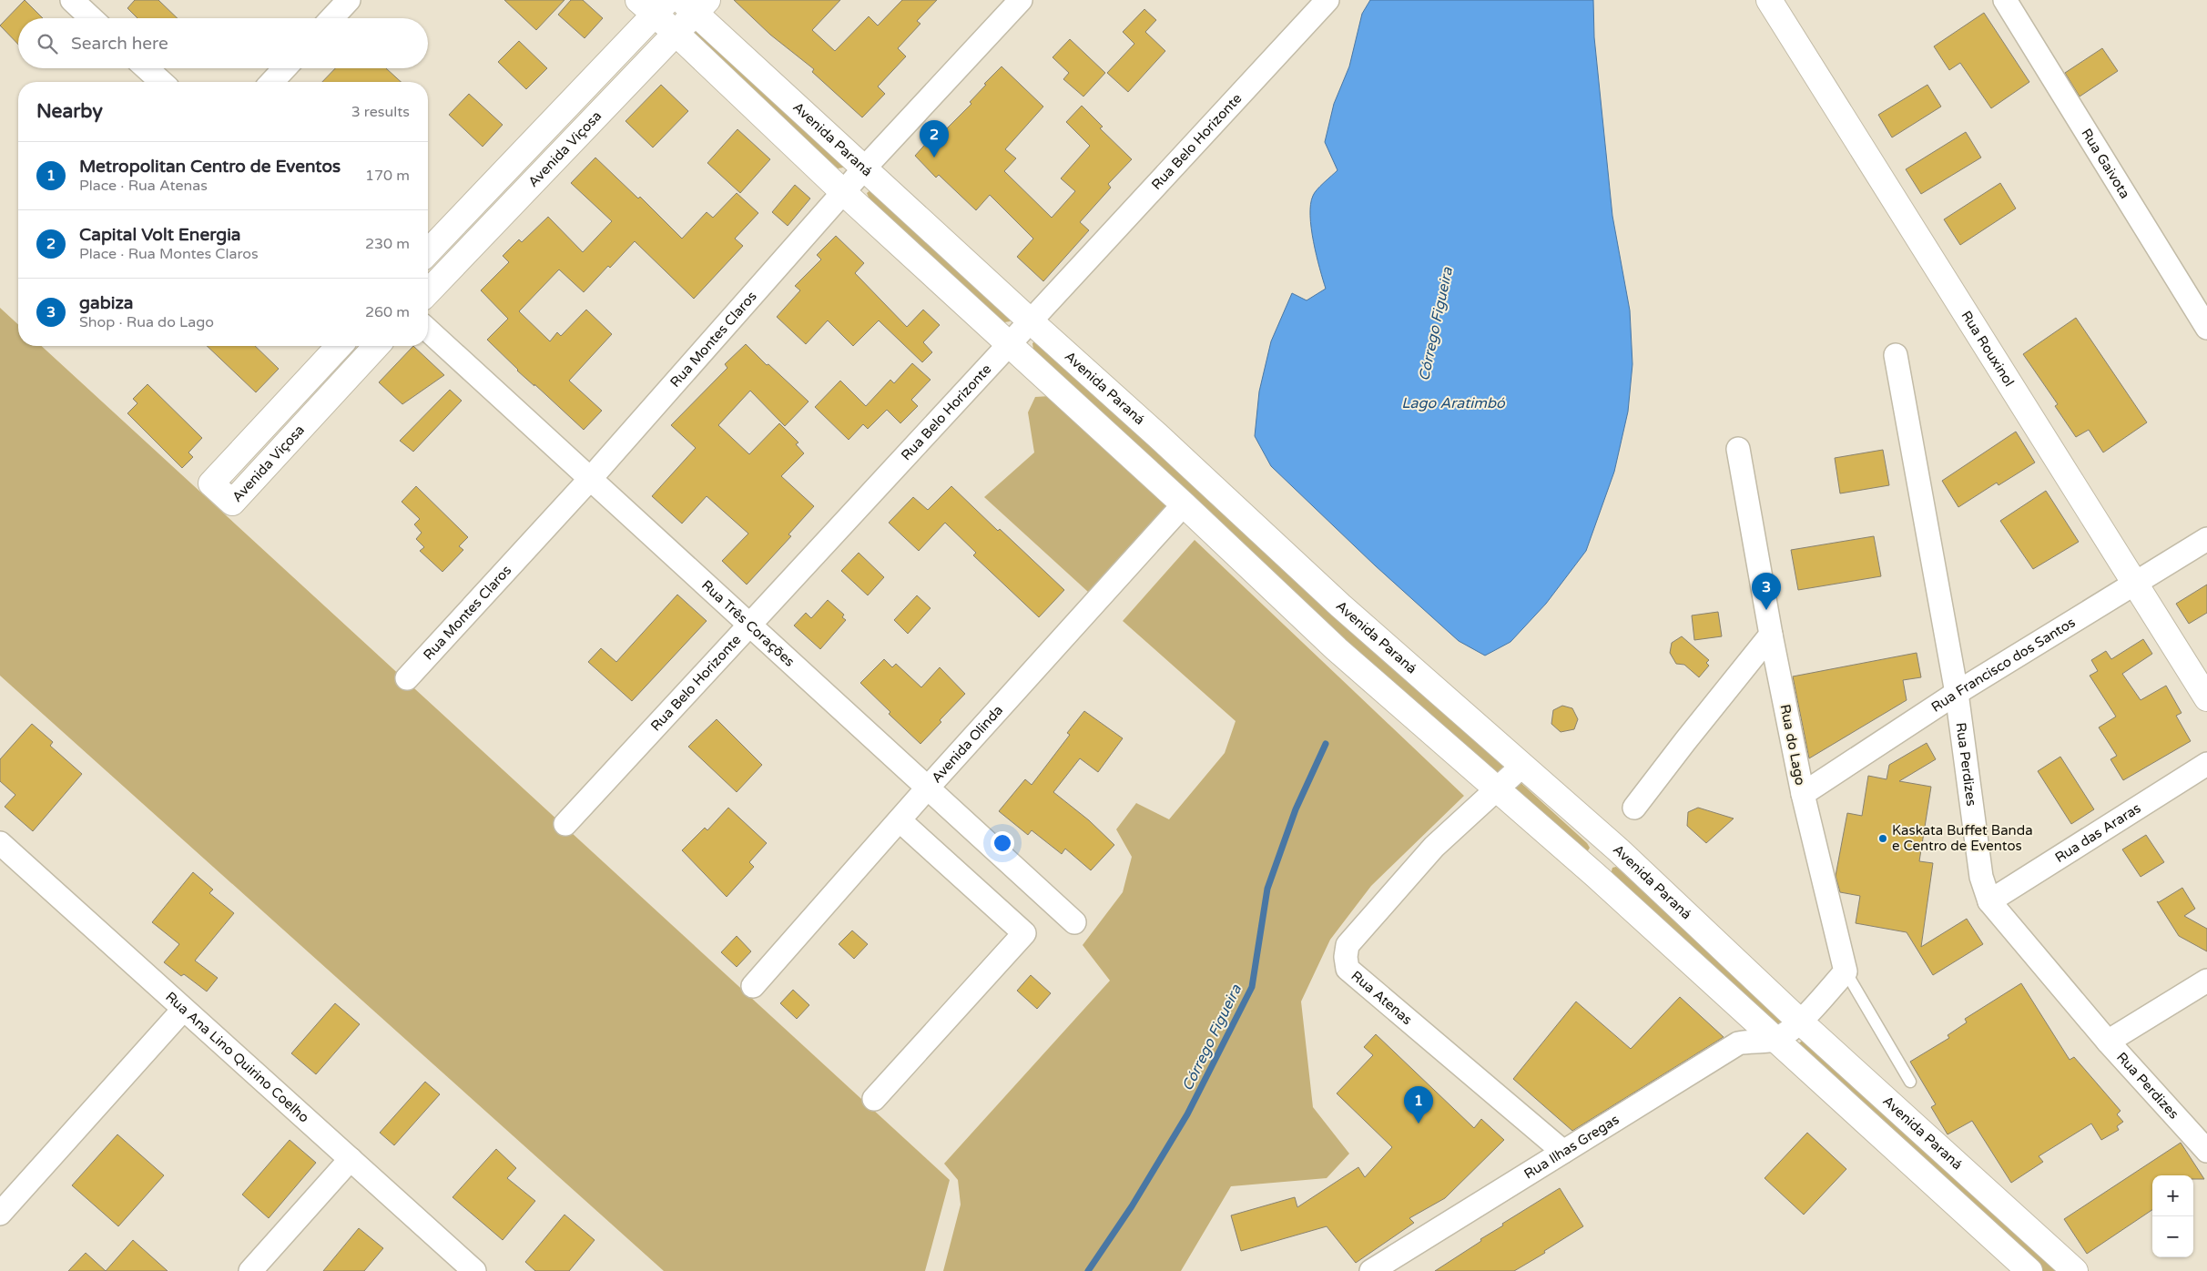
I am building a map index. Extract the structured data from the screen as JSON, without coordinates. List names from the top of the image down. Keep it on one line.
{"streets":{"main road":["Avenida Paraná","Avenida Viçosa","Rua Rouxinol"],"street":["Rua Belo Horizonte","Rua Gaivota","Rua Montes Claros","Rua Três Corações","Rua Francisco dos Santos","Avenida Olinda","Rua do Lago","Rua Perdizes","Rua das Araras","Rua Atenas","Rua Ana Lino Quirino Coelho","Rua Ilhas Gregas"]},"crossings":[["Avenida Paraná","Rua Belo Horizonte"],["Avenida Paraná","Avenida Viçosa"],["Avenida Paraná","Rua Montes Claros"],["Avenida Paraná","Rua Atenas"],["Rua Belo Horizonte","Rua Três Corações"],["Rua Montes Claros","Rua Três Corações"],["Rua Rouxinol","Rua Francisco dos Santos"],["Rua Três Corações","Avenida Olinda"],["Rua Francisco dos Santos","Rua do Lago"],["Rua Francisco dos Santos","Rua Perdizes"],["Rua Perdizes","Rua das Araras"],["Rua Atenas","Rua Ilhas Gregas"]],"water":["Córrego Figueira","Lago Aratimbó"],"places":["Kaskata Buffet Banda e Centro de Eventos"],"page":{"search":"Search here","heading":["Nearby","3 results"],"pins":["2","3","1"],"list":[{"mark":"1","name":"Metropolitan Centro de Eventos","note":"Place · Rua Atenas","value":"170 m"},{"mark":"2","name":"Capital Volt Energia","note":"Place · Rua Montes Claros","value":"230 m"},{"mark":"3","name":"gabiza","note":"Shop · Rua do Lago","value":"260 m"}],"map_buttons":["+","−"]}}
